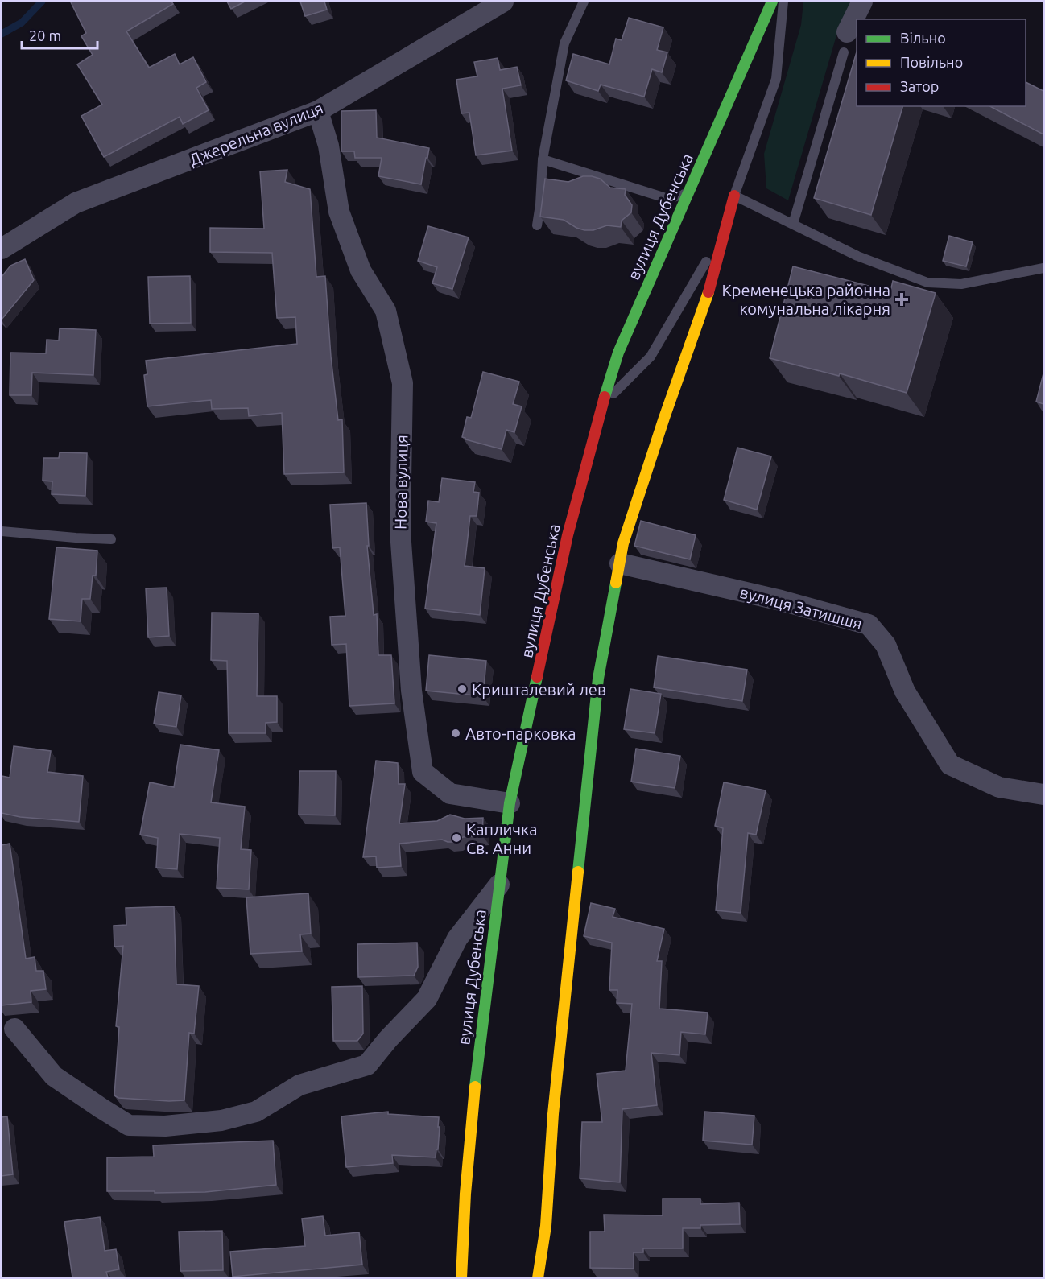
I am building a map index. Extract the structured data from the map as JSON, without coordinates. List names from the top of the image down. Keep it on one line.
{"streets":{"main road":["вулиця Дубенська"],"street":["Джерельна вулиця","Нова вулиця","вулиця Затишшя"]},"crossings":[["Джерельна вулиця","Нова вулиця"],["вулиця Дубенська","Нова вулиця"]],"places":{"health":["Кременецька районна комунальна лікарня"],"other":["Кришталевий лев","Авто-парковка","Капличка Св. Анни"]},"legend":["Вільно","Повільно","Затор"],"scale_bar":"20 m"}
